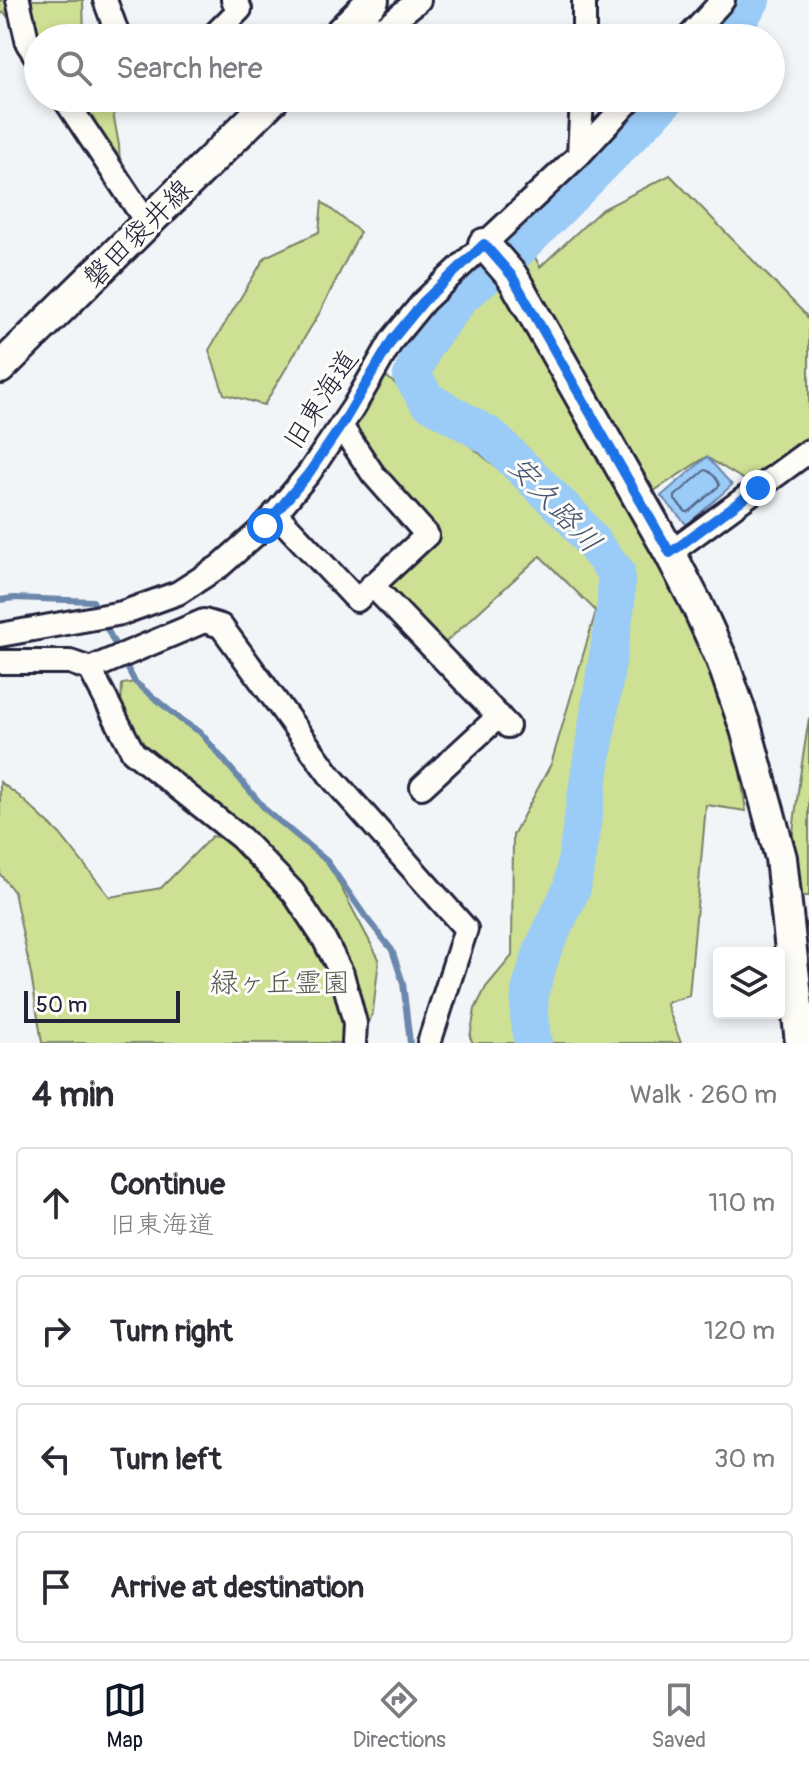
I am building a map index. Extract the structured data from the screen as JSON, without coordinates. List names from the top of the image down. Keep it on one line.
{"streets":{"street":["磐田袋井線","旧東海道"]},"water":["安久路川"],"parks":["緑ヶ丘霊園"],"scale_bar":"50 m","page":{"search":"Search here","scale":"50 m","heading":["4 min","Walk · 260 m"],"list":[["Continue","旧東海道","110 m"],["Turn right","120 m"],["Turn left","30 m"],"Arrive at destination"],"nav":["Map","Directions","Saved"]}}
